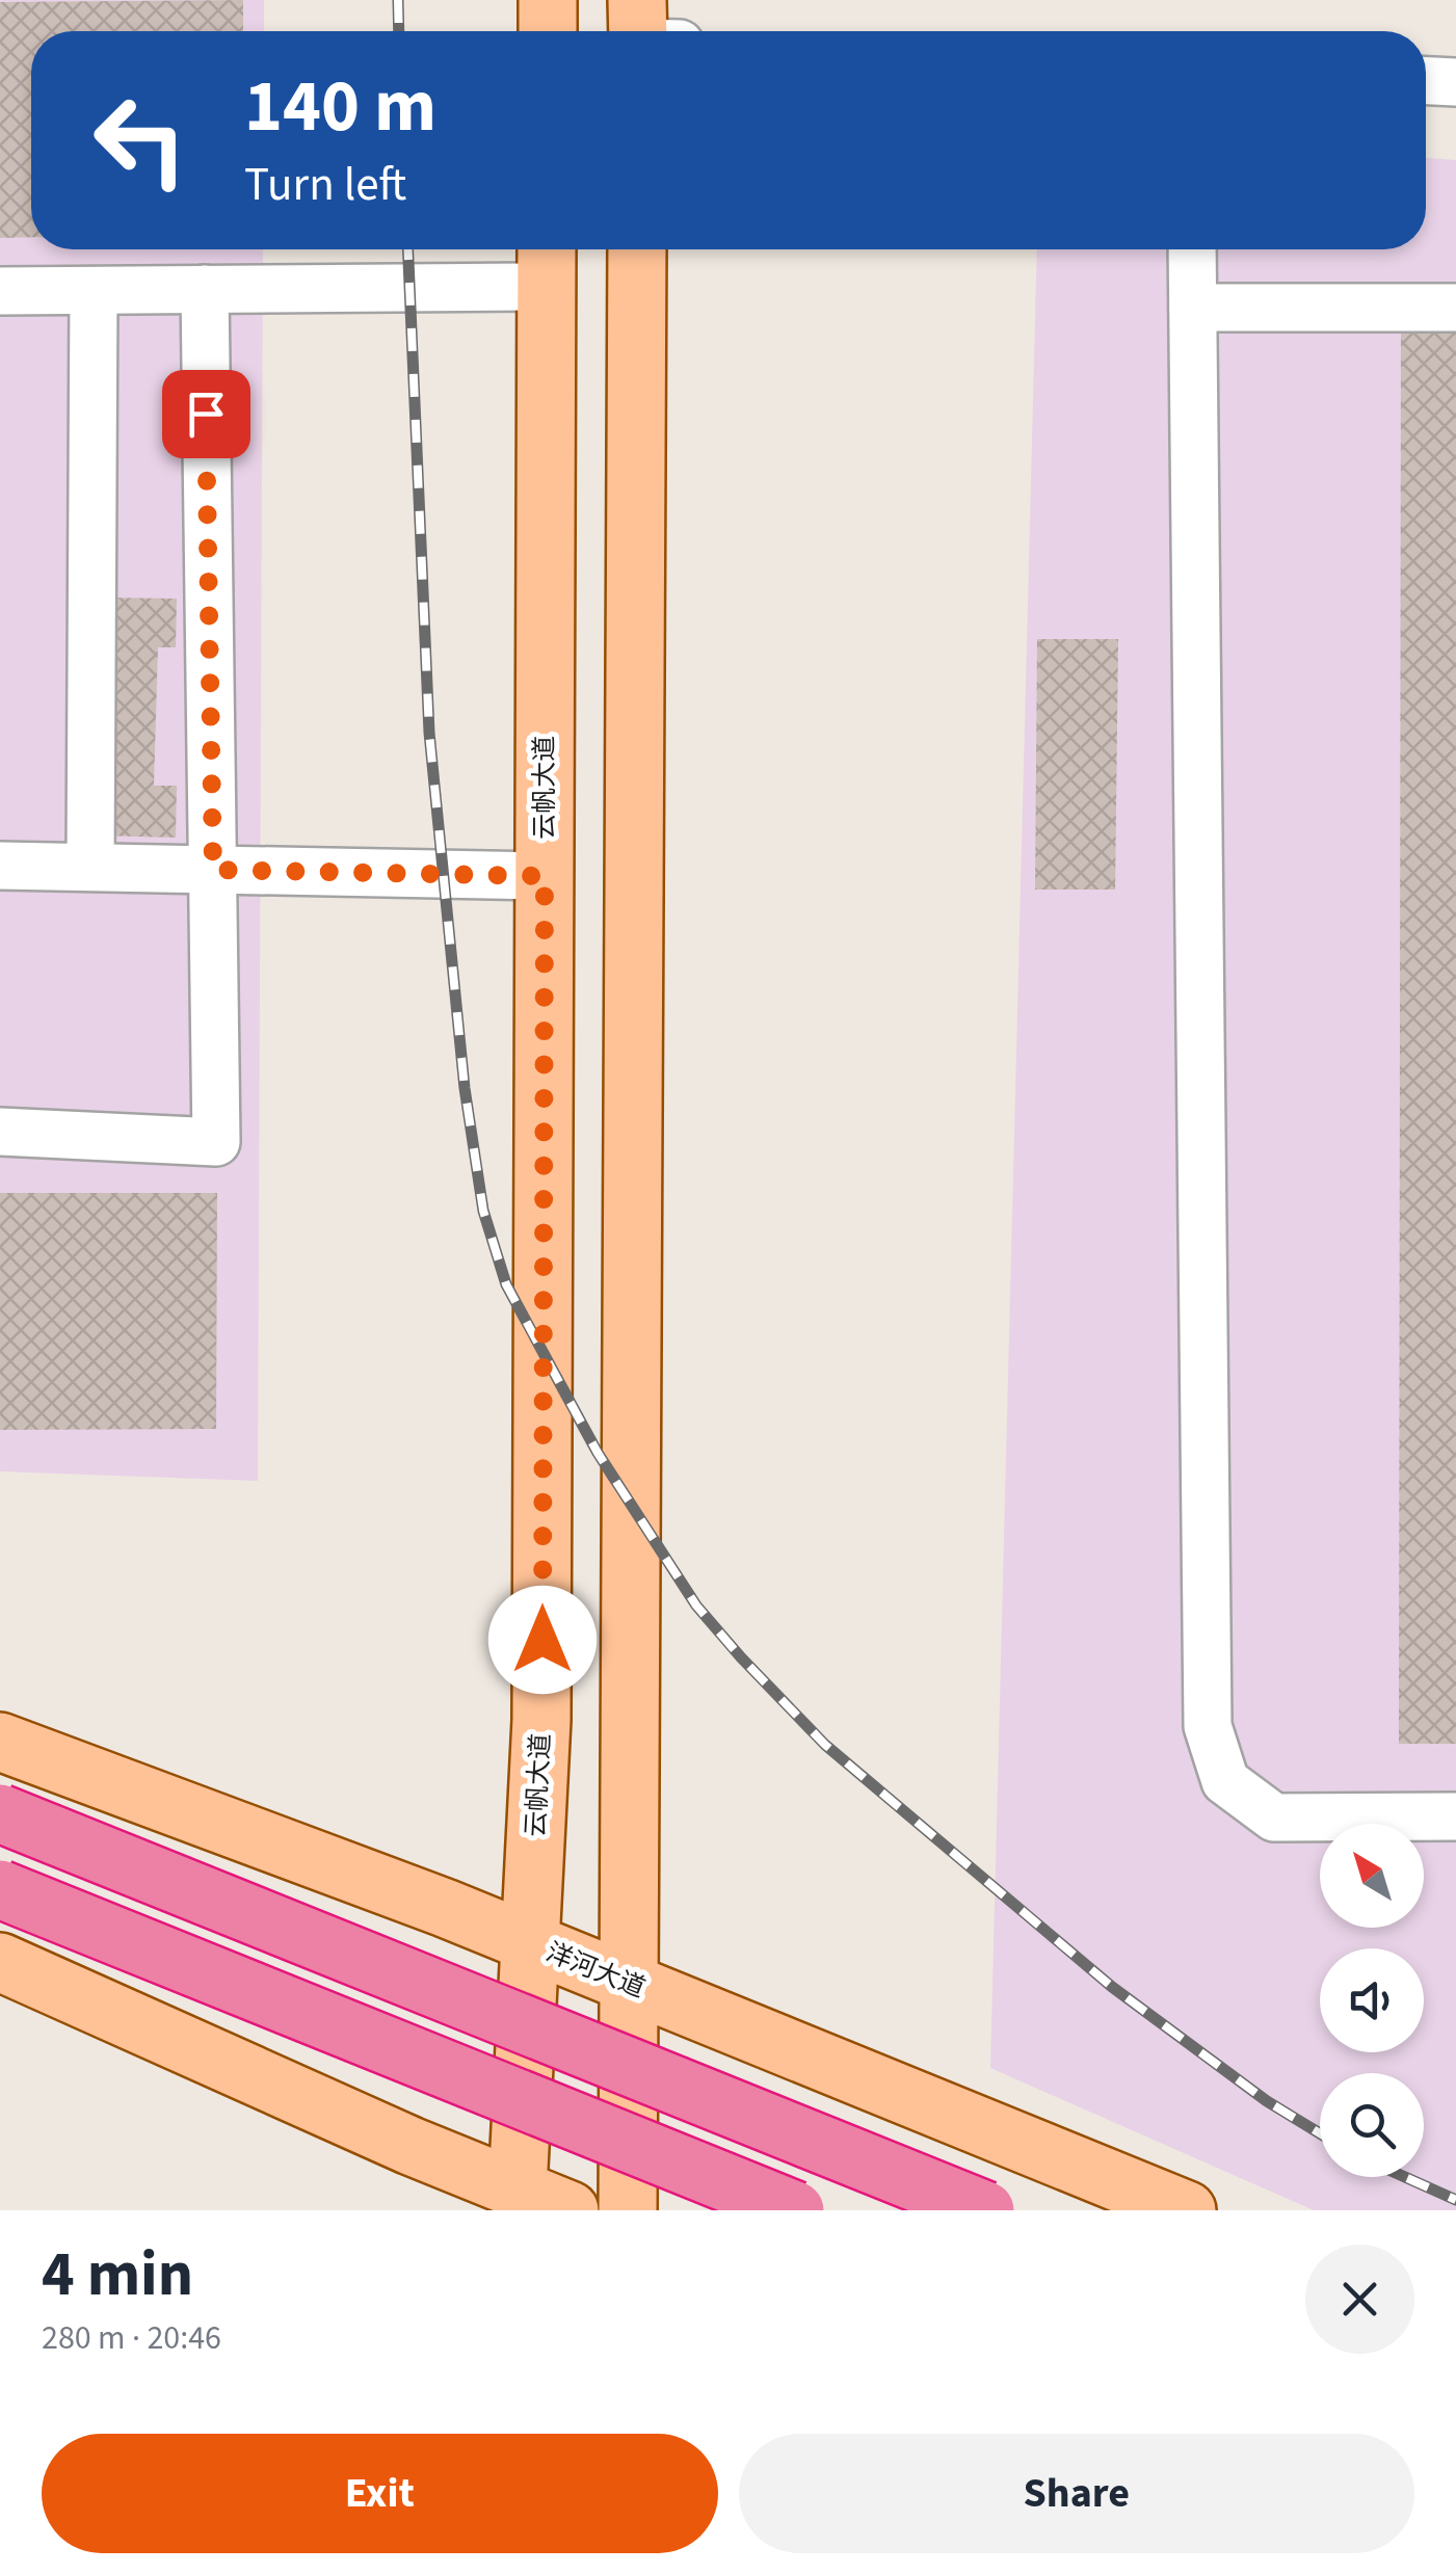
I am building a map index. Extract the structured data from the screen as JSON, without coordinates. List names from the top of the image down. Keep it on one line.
{"streets":{"main road":["云帆大道","洋河大道"]},"crossings":[["云帆大道","洋河大道"]],"north":"top left","page":{"turn":["140 m","Turn left"],"heading":["4 min","280 m · 20:46"],"buttons":["Exit","Share"]}}
